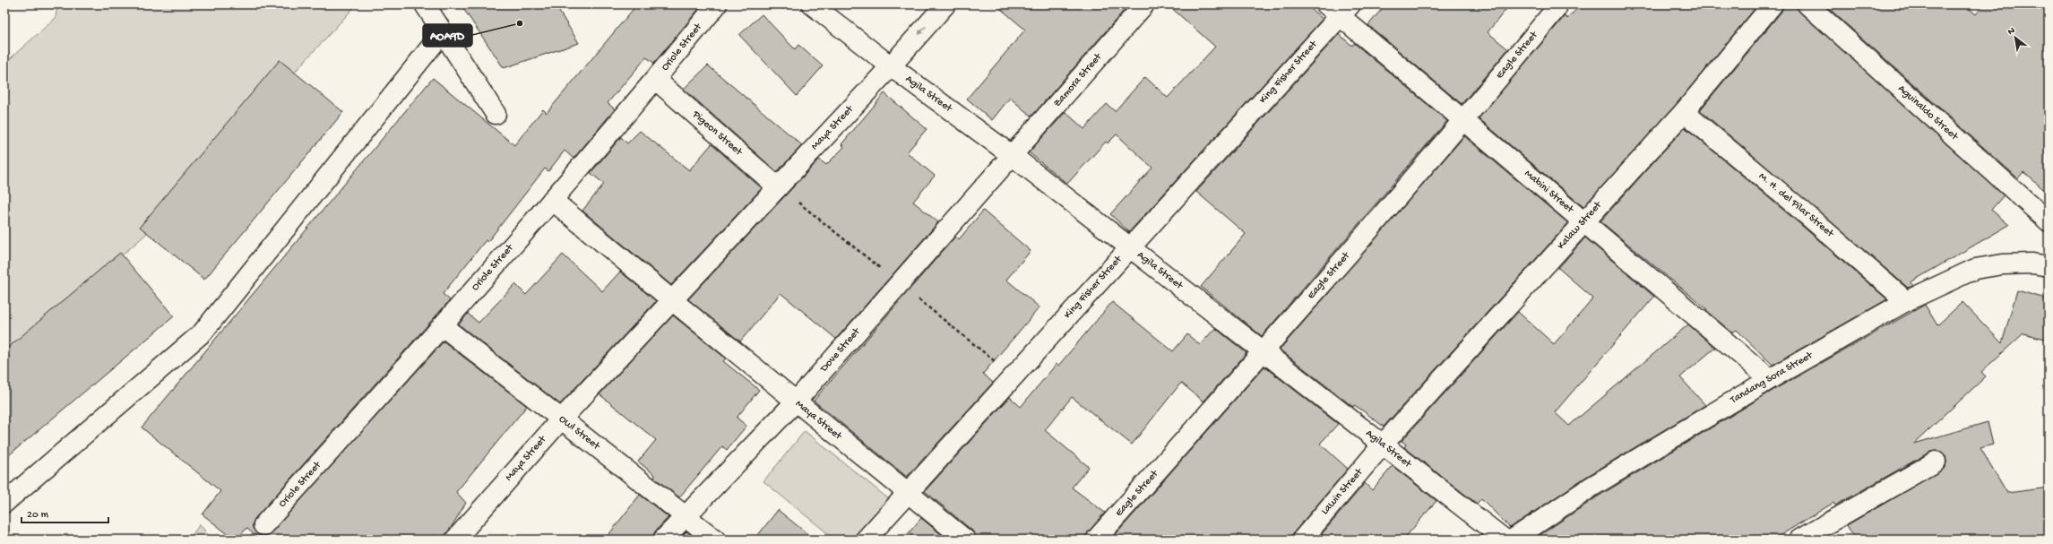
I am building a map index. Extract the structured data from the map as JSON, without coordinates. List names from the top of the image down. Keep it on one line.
{"streets":{"street":["Oriole Street","Eagle Street","King Fisher Street","Zamora Street","Agila Street","Aguinaldo Street","Maya Street","Pigeon Street","Mabini Street","M. H. del Pilar Street","Kalaw Street","Dove Street","Tandang Sora Street","Owl Street","Lawin Street"]},"crossings":[["Oriole Street","Maya Street"],["Oriole Street","Pigeon Street"],["Oriole Street","Owl Street"],["Eagle Street","Agila Street"],["Eagle Street","Mabini Street"],["King Fisher Street","Agila Street"],["King Fisher Street","Maya Street"],["King Fisher Street","Mabini Street"],["Zamora Street","Agila Street"],["Zamora Street","Dove Street"],["Agila Street","Maya Street"],["Agila Street","Kalaw Street"],["Agila Street","Dove Street"],["Agila Street","Lawin Street"],["Maya Street","Pigeon Street"],["Maya Street","Dove Street"],["Maya Street","Owl Street"],["Mabini Street","Kalaw Street"],["Mabini Street","Tandang Sora Street"],["M. H. del Pilar Street","Kalaw Street"],["M. H. del Pilar Street","Tandang Sora Street"],["Kalaw Street","Lawin Street"],["Dove Street","Owl Street"]],"places":["AOA9D"],"scale_bar":"20 m","north":"top left"}
